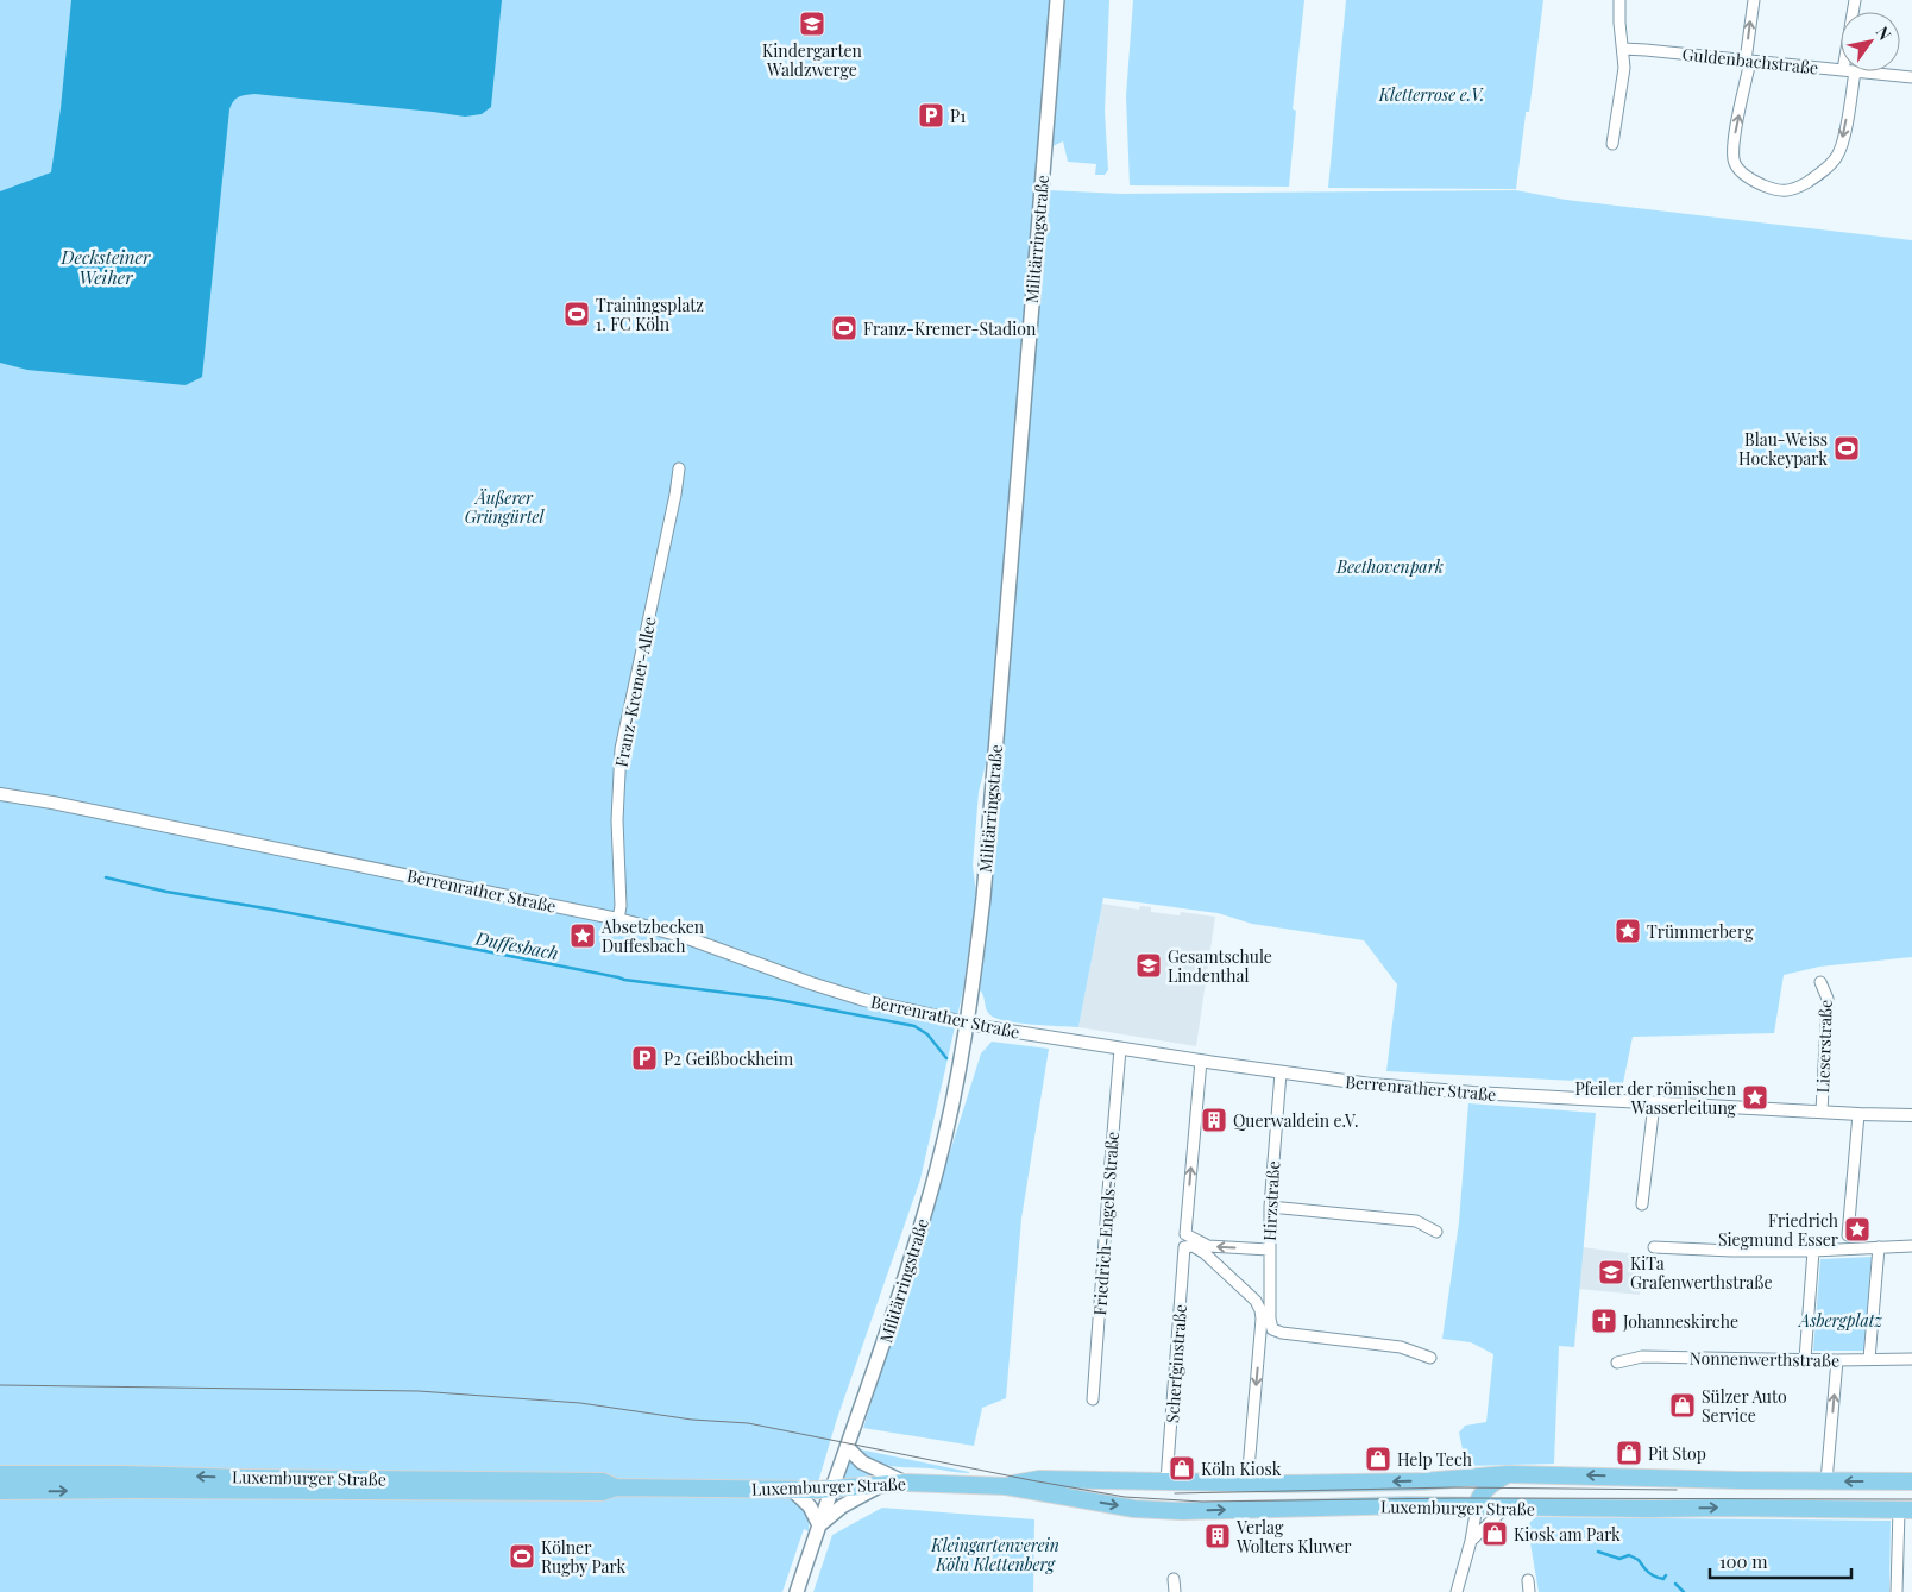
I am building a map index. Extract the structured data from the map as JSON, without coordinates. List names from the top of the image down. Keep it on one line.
{"streets":{"main road":["Militärringstraße","Luxemburger Straße"],"street":["Guldenbachstraße","Franz-Kremer-Allee","Berrenrather Straße","Lieserstraße","Hirzstraße","Friedrich-Engels-Straße","Nonnenwerthstraße","Scherfginstraße"]},"crossings":[["Militärringstraße","Berrenrather Straße"],["Militärringstraße","Luxemburger Straße"],["Franz-Kremer-Allee","Berrenrather Straße"],["Berrenrather Straße","Lieserstraße"],["Berrenrather Straße","Hirzstraße"],["Berrenrather Straße","Friedrich-Engels-Straße"],["Scherfginstraße","Luxemburger Straße"]],"water":["Decksteiner Weiher","Duffesbach"],"parks":["Kletterrose e.V.","Äußerer Grüngürtel","Beethovenpark","Asbergplatz","Kleingartenverein Köln Klettenberg"],"places":{"school or university":["Kindergarten Waldzwerge","Gesamtschule Lindenthal","KiTa Grafenwerthstraße"],"parking":["P1","P2 Geißbockheim"],"sports":["Trainingsplatz 1. FC Köln","Franz-Kremer-Stadion","Blau-Weiss Hockeypark","Kölner Rugby Park"],"place":["Trümmerberg","Absetzbecken Duffesbach","Pfeiler der römischen Wasserleitung","Friedrich Siegmund Esser"],"building":["Querwaldein e.V.","Verlag Wolters Kluwer"],"church":["Johanneskirche"],"shop":["Sülzer Auto Service","Pit Stop","Help Tech","Köln Kiosk","Kiosk am Park"]},"scale_bar":"100 m","north":"top right"}
